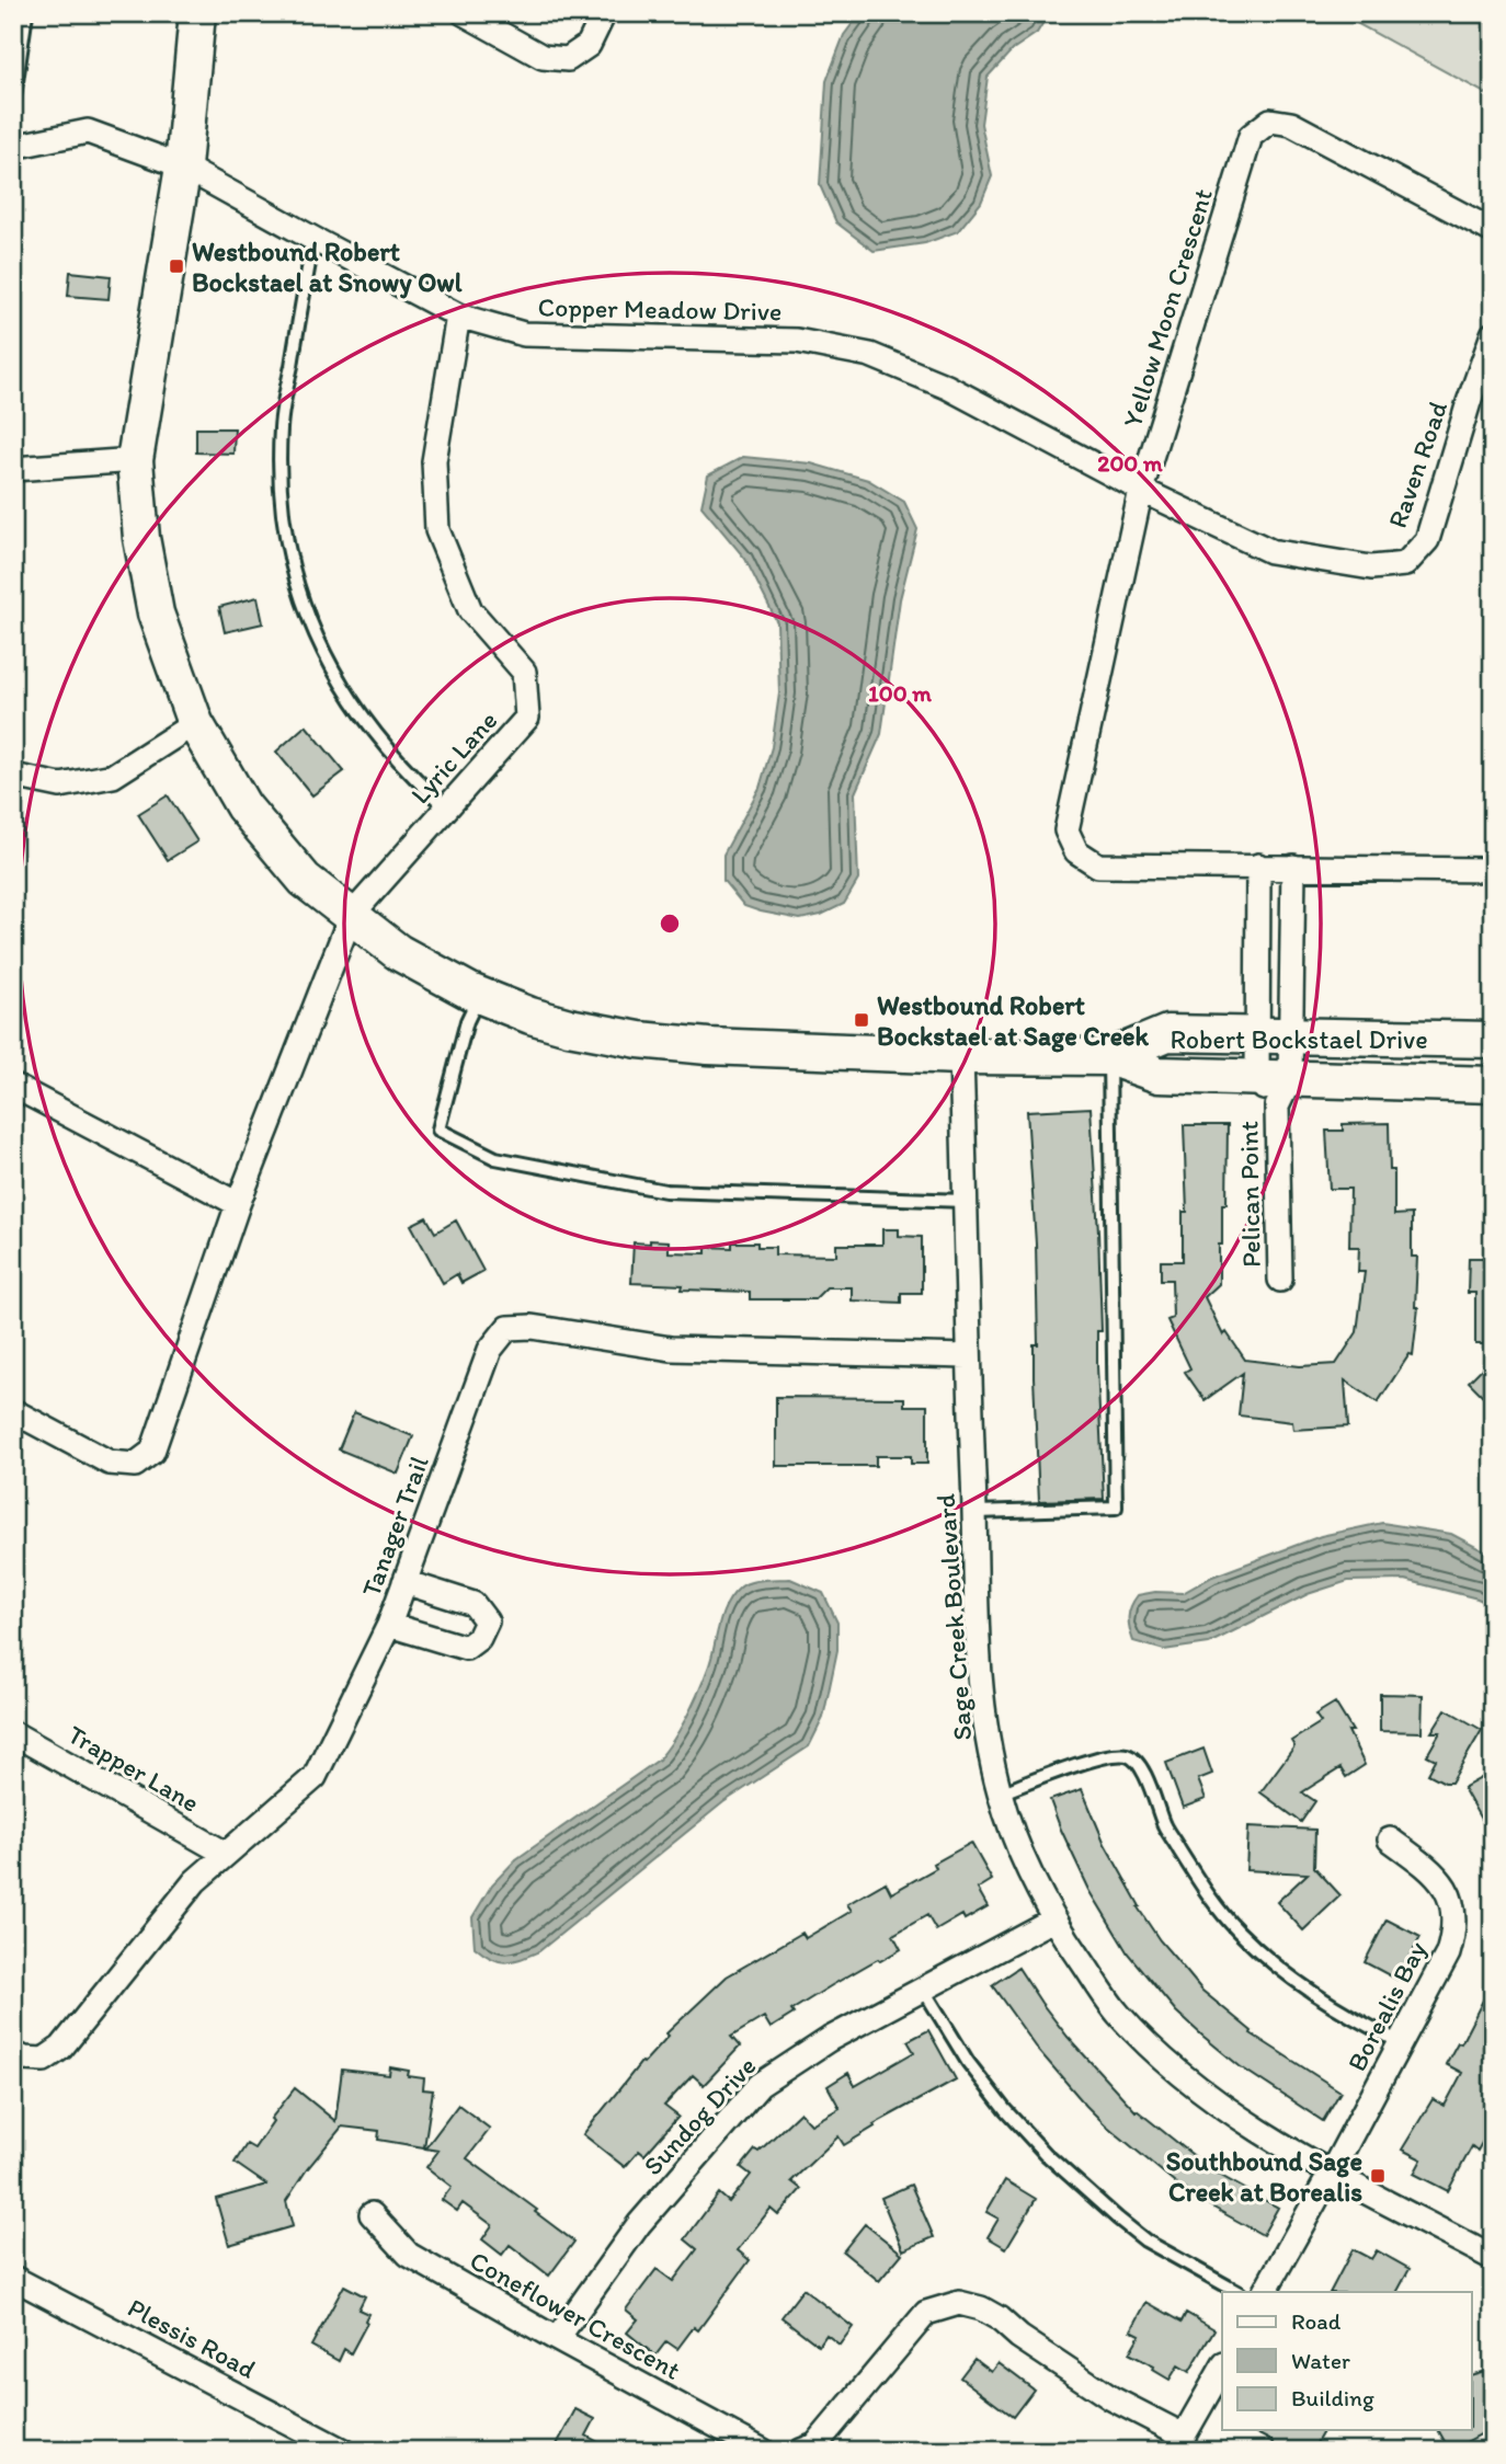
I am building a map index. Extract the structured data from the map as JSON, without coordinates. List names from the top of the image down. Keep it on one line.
{"streets":{"street":["Yellow Moon Crescent","Copper Meadow Drive","Raven Road","Lyric Lane","Robert Bockstael Drive","Pelican Point","Tanager Trail","Sage Creek Boulevard","Trapper Lane","Borealis Bay","Sundog Drive","Coneflower Crescent","Plessis Road"]},"crossings":[["Yellow Moon Crescent","Copper Meadow Drive"],["Yellow Moon Crescent","Raven Road"],["Copper Meadow Drive","Raven Road"],["Copper Meadow Drive","Lyric Lane"],["Copper Meadow Drive","Robert Bockstael Drive"],["Lyric Lane","Robert Bockstael Drive"],["Robert Bockstael Drive","Pelican Point"],["Robert Bockstael Drive","Sage Creek Boulevard"],["Tanager Trail","Sage Creek Boulevard"],["Tanager Trail","Trapper Lane"],["Sage Creek Boulevard","Borealis Bay"],["Sage Creek Boulevard","Sundog Drive"],["Sundog Drive","Coneflower Crescent"]],"places":{"transit":["Westbound Robert Bockstael at Snowy Owl","Westbound Robert Bockstael at Sage Creek","Southbound Sage Creek at Borealis"]},"legend":["Road","Water","Building"],"rings":["200 m","100 m"]}
